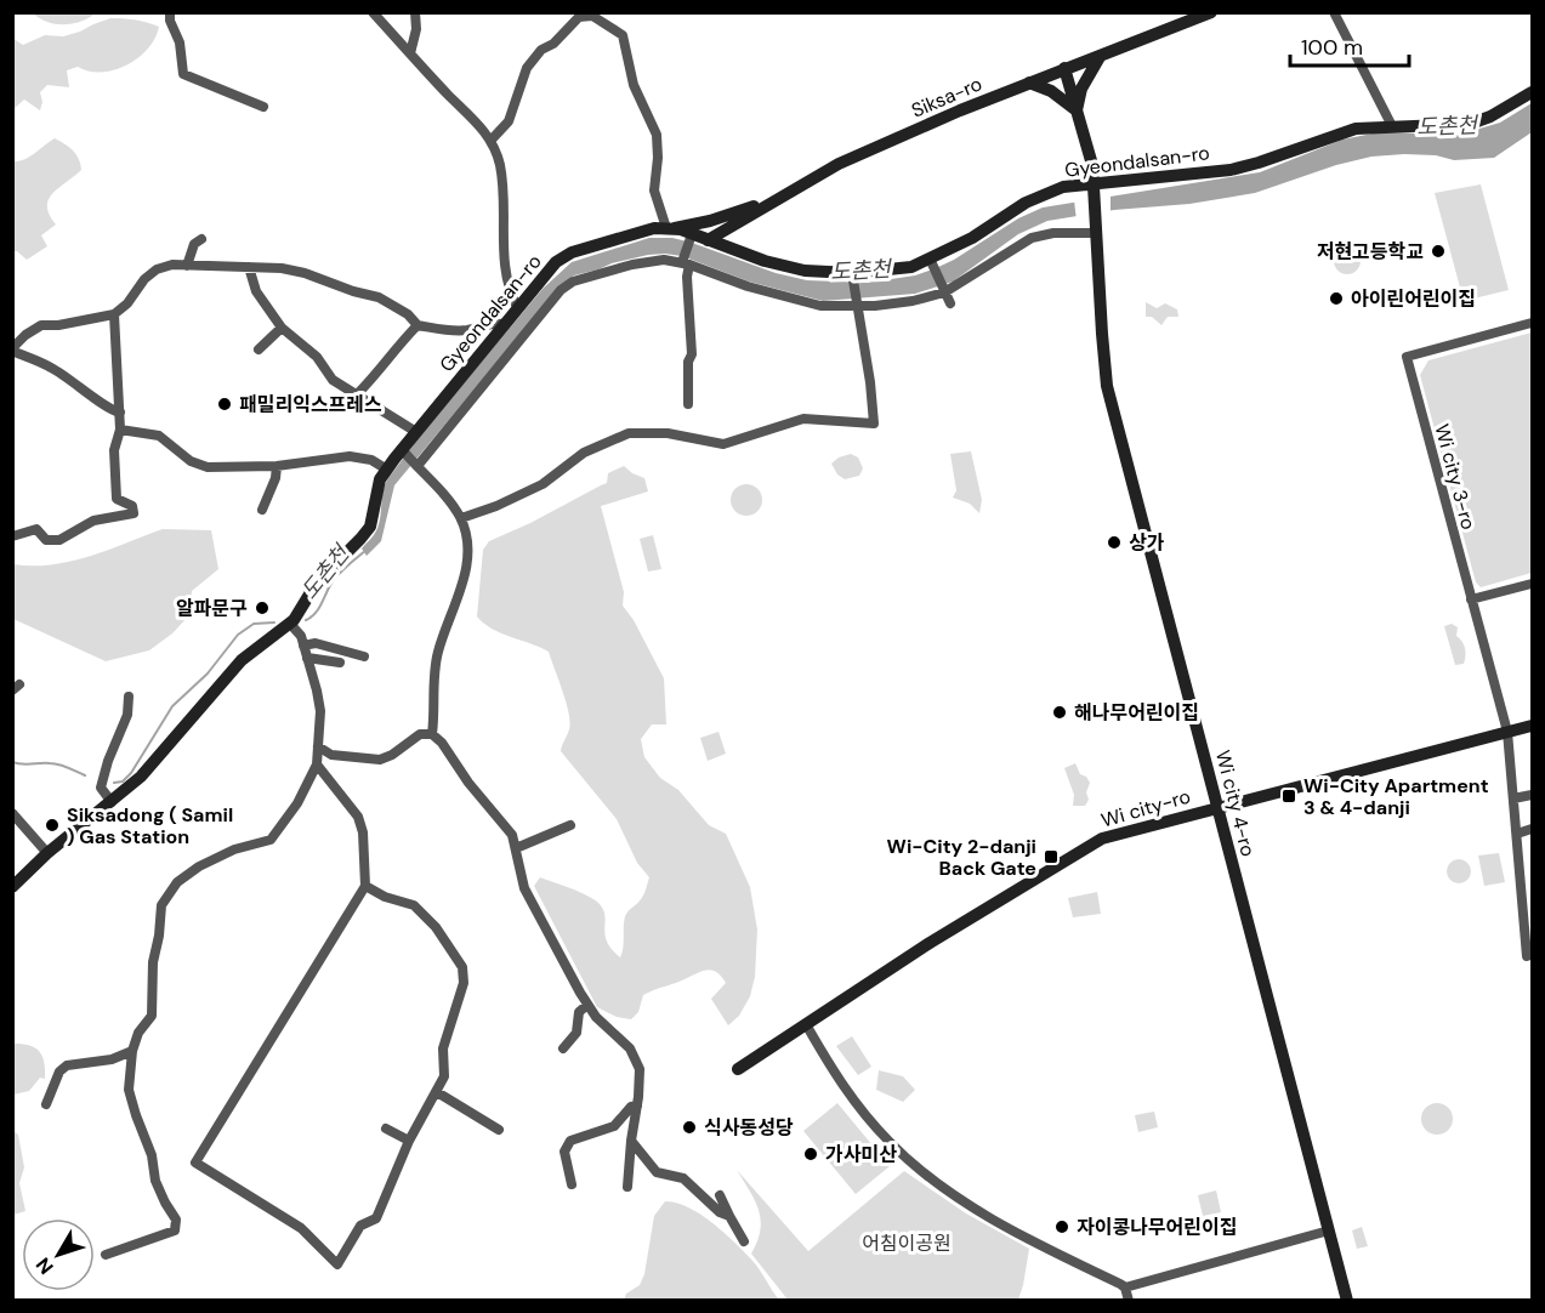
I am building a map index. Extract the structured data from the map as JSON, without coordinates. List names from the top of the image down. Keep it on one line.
{"streets":{"street":["Siksa-ro","Gyeondalsan-ro","Wi city 3-ro","Wi city 4-ro","Wi city-ro"]},"crossings":[["Siksa-ro","Gyeondalsan-ro"],["Gyeondalsan-ro","Wi city 4-ro"],["Wi city 3-ro","Wi city-ro"],["Wi city 4-ro","Wi city-ro"]],"water":["도촌천"],"parks":["어침이공원"],"places":{"other":["저현고등학교","아이린어린이집","패밀리익스프레스","상가","알파문구","해나무어린이집","Siksadong ( Samil ) Gas Station","식사동성당","가사미산","자이콩나무어린이집"],"transit":["Wi-City Apartment 3 & 4-danji","Wi-City 2-danji Back Gate"]},"scale_bar":"100 m","north":"bottom left"}
